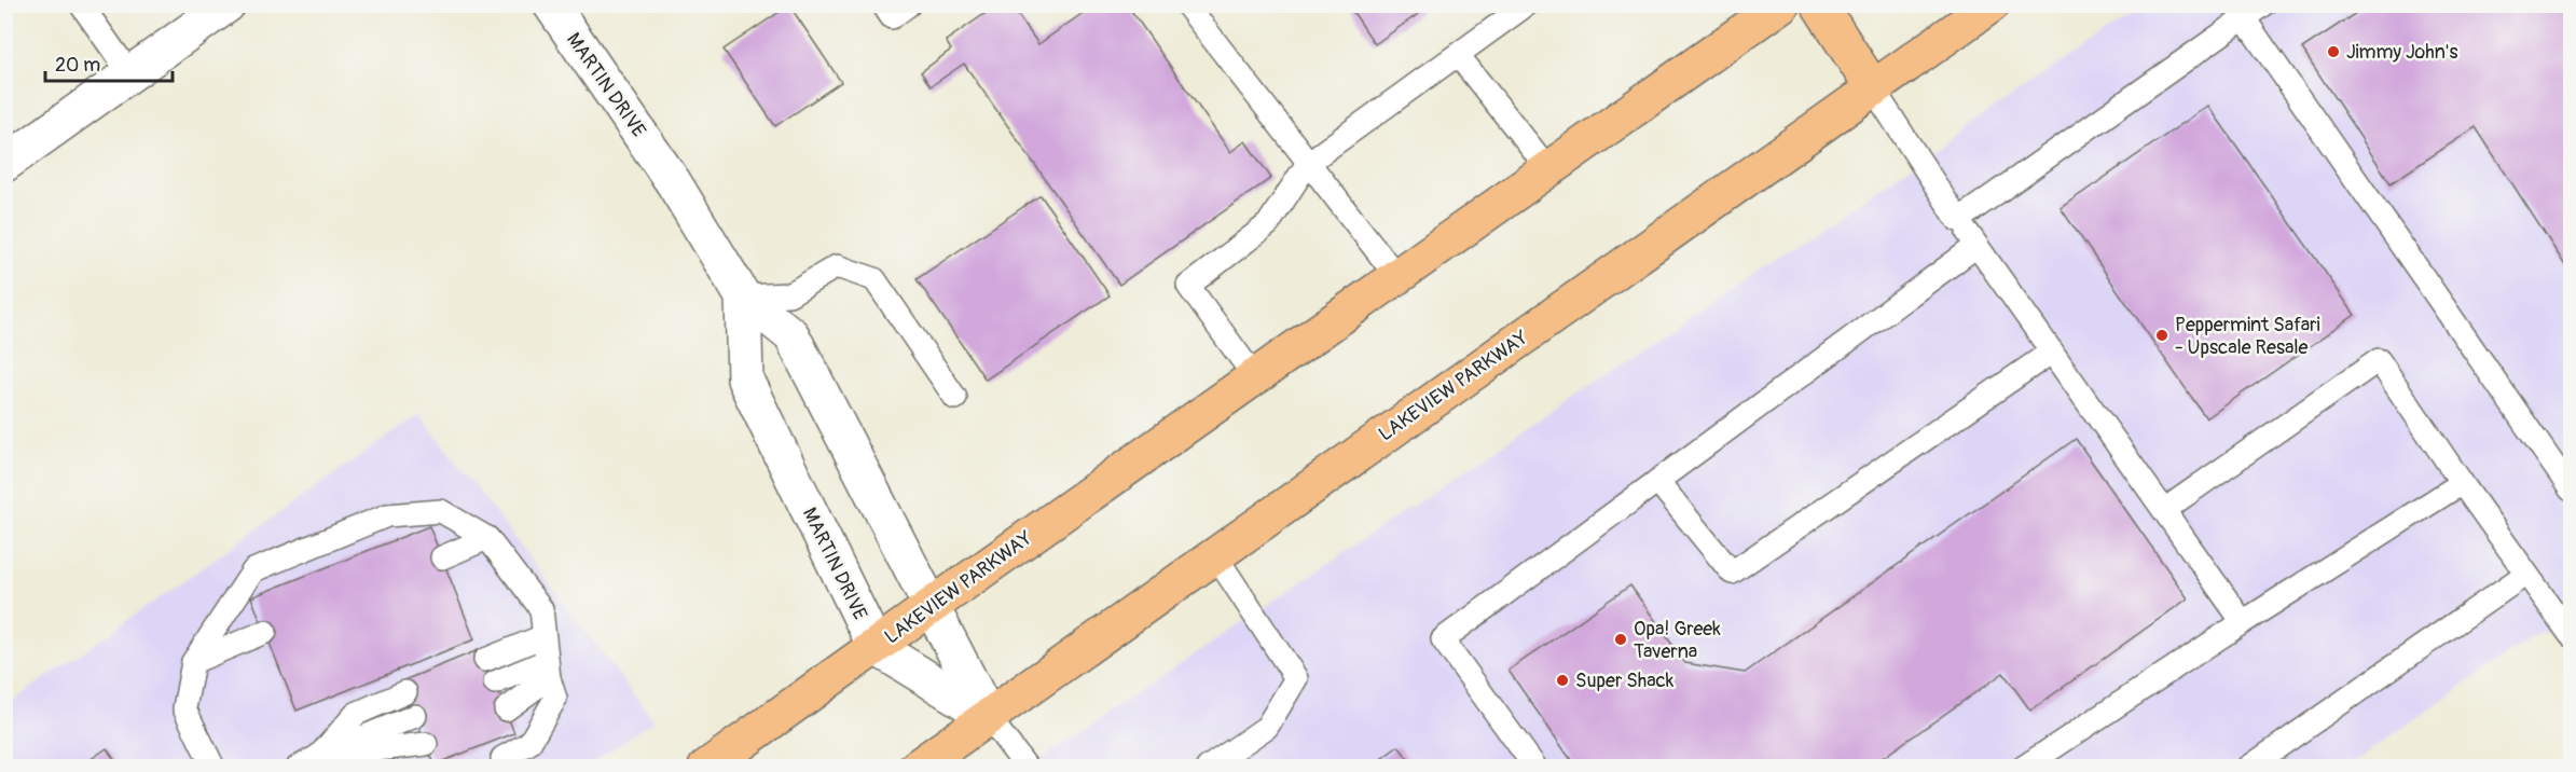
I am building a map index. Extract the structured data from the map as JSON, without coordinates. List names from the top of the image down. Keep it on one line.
{"streets":{"main road":["LAKEVIEW PARKWAY"],"street":["MARTIN DRIVE"]},"crossings":[["MARTIN DRIVE","LAKEVIEW PARKWAY"]],"places":["Jimmy John's","Peppermint Safari - Upscale Resale","Opa! Greek Taverna","Super Shack"],"scale_bar":"20 m"}
